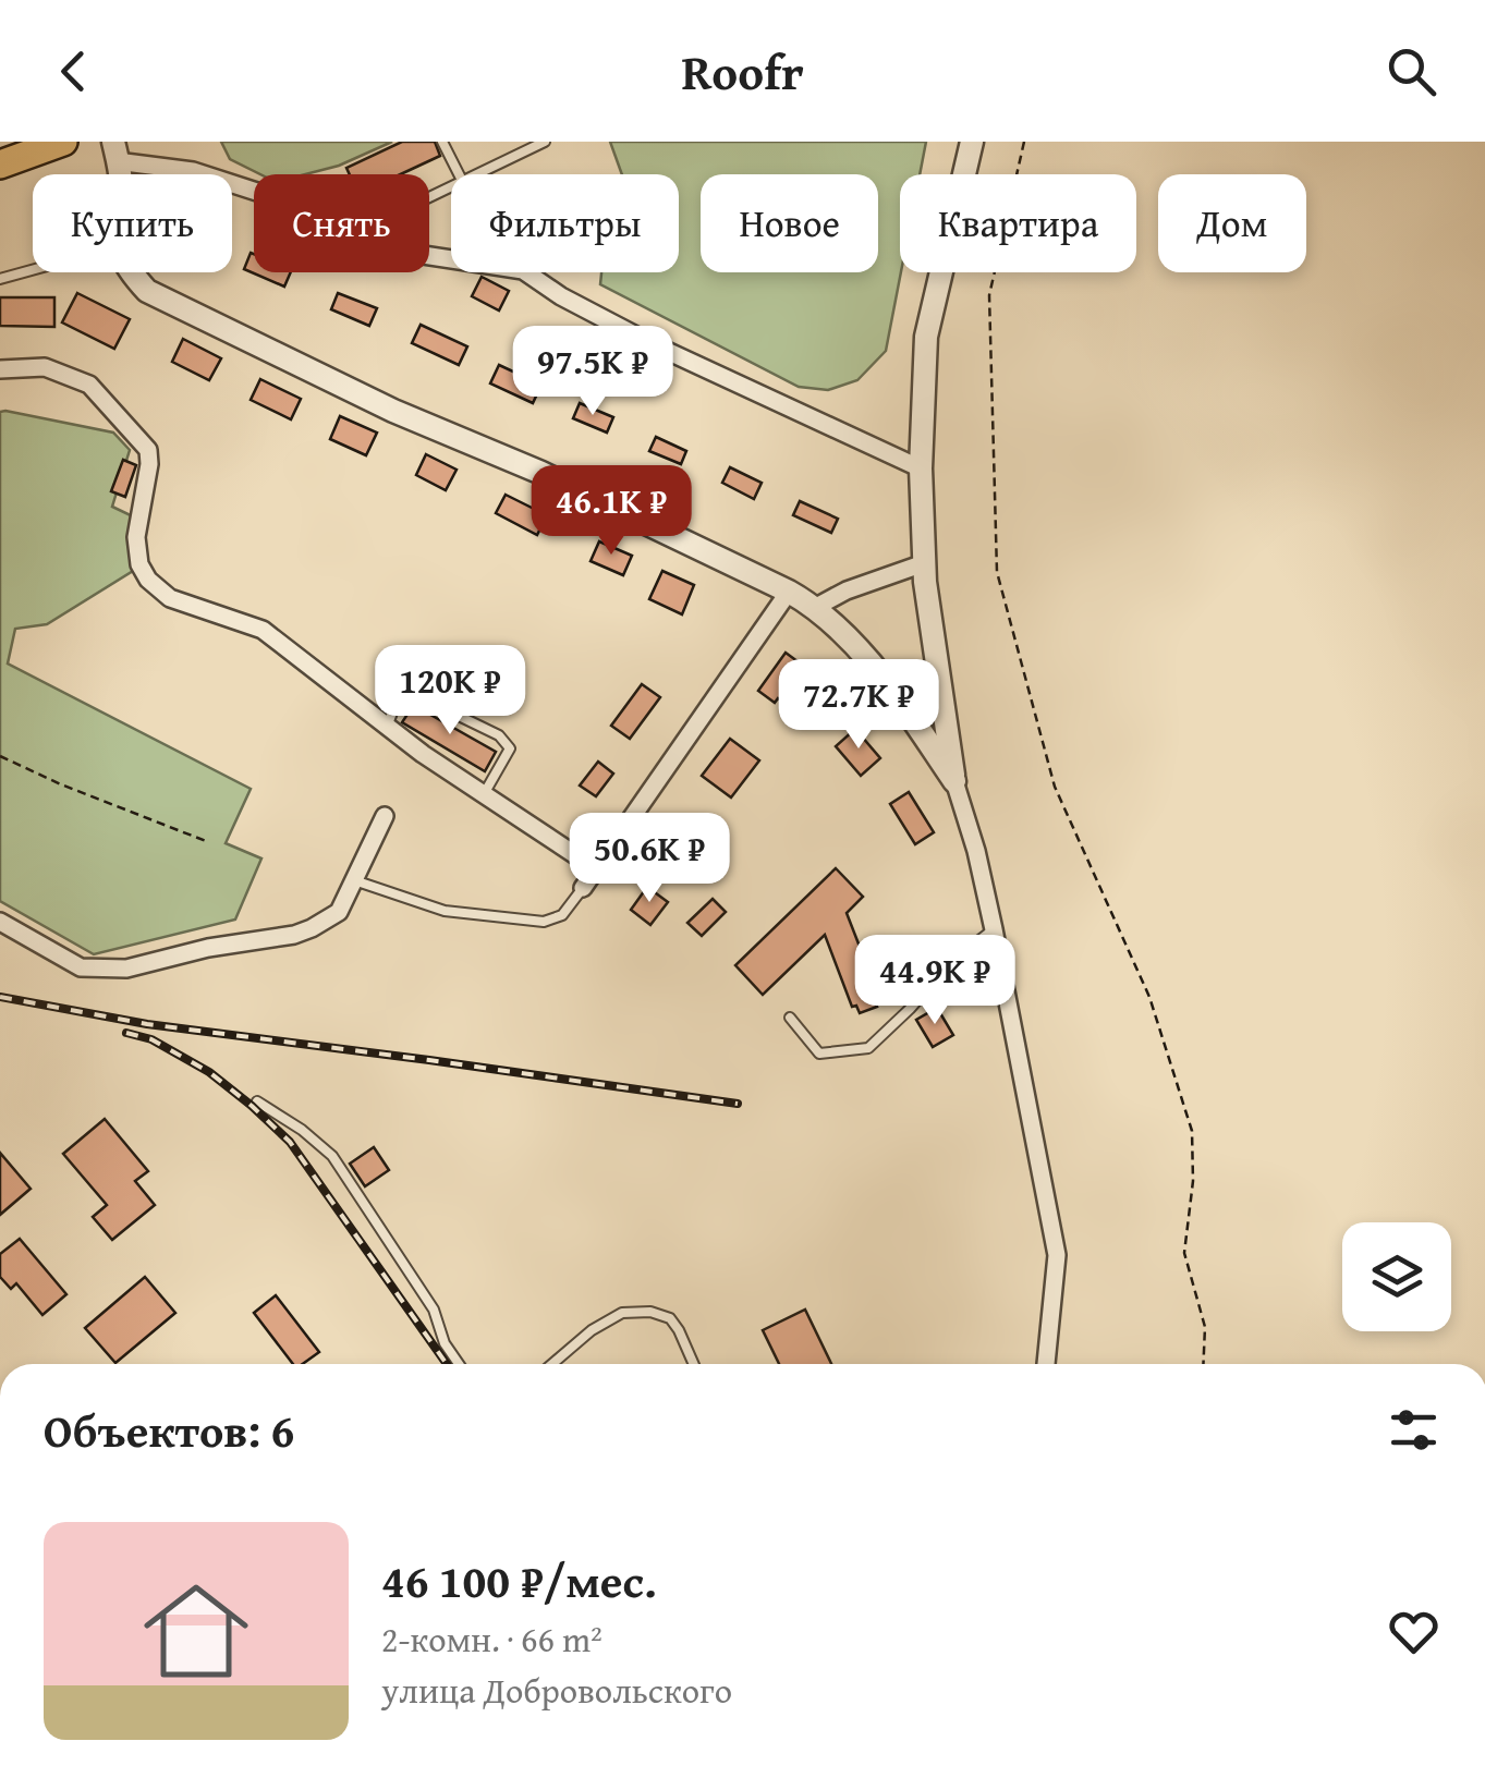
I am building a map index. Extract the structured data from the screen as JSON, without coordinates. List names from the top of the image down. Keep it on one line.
{"page":{"header":"Roofr","chip":["Купить","Снять","Фильтры","Новое","Квартира","Дом"],"price":["97.5K ₽","46.1K ₽","120K ₽","72.7K ₽","50.6K ₽","44.9K ₽"],"heading":"Объектов: 6","list":[{"name":"46 100 ₽/мес.","note":"2-комн. · 66 m² · улица Добровольского"}]}}
